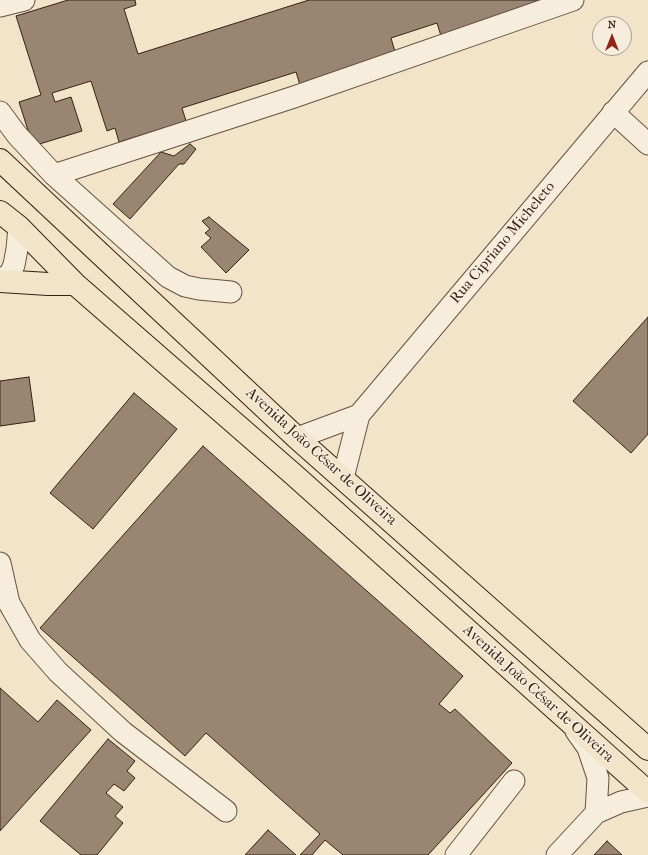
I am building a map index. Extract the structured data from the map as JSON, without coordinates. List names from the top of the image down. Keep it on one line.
{"streets":{"main road":["Avenida João César de Oliveira"],"street":["Rua Cipriano Micheleto"]},"crossings":[["Rua Cipriano Micheleto","Avenida João César de Oliveira"]],"north":"top"}
